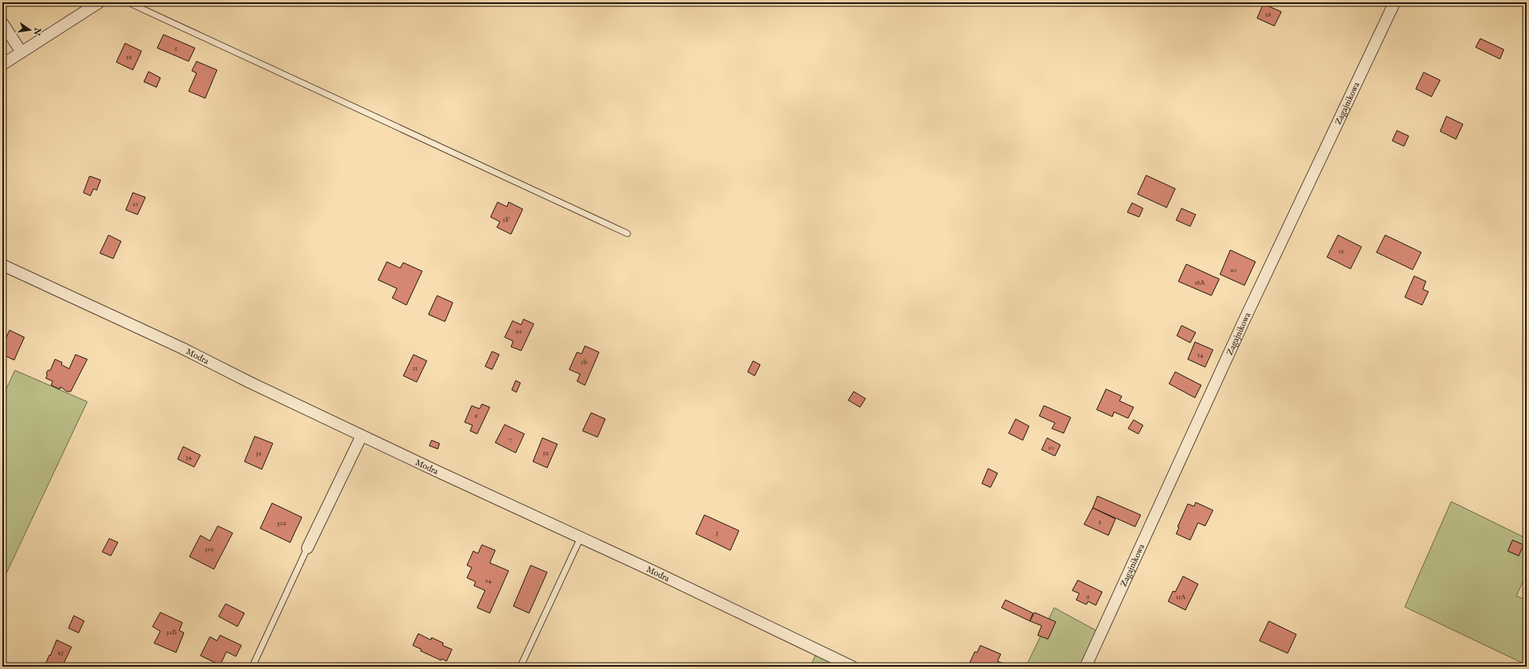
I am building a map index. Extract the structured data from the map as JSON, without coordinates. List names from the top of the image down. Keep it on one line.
{"streets":{"street":["Zagajnikowa","Modra"]},"house_numbers":["28","5","5a","21","5F","19","20","18A","9a","14","5b","11","9","7","10","32","5a","34","8","30a","3","32a","24","6","15A","32B","43"],"north":"right"}
